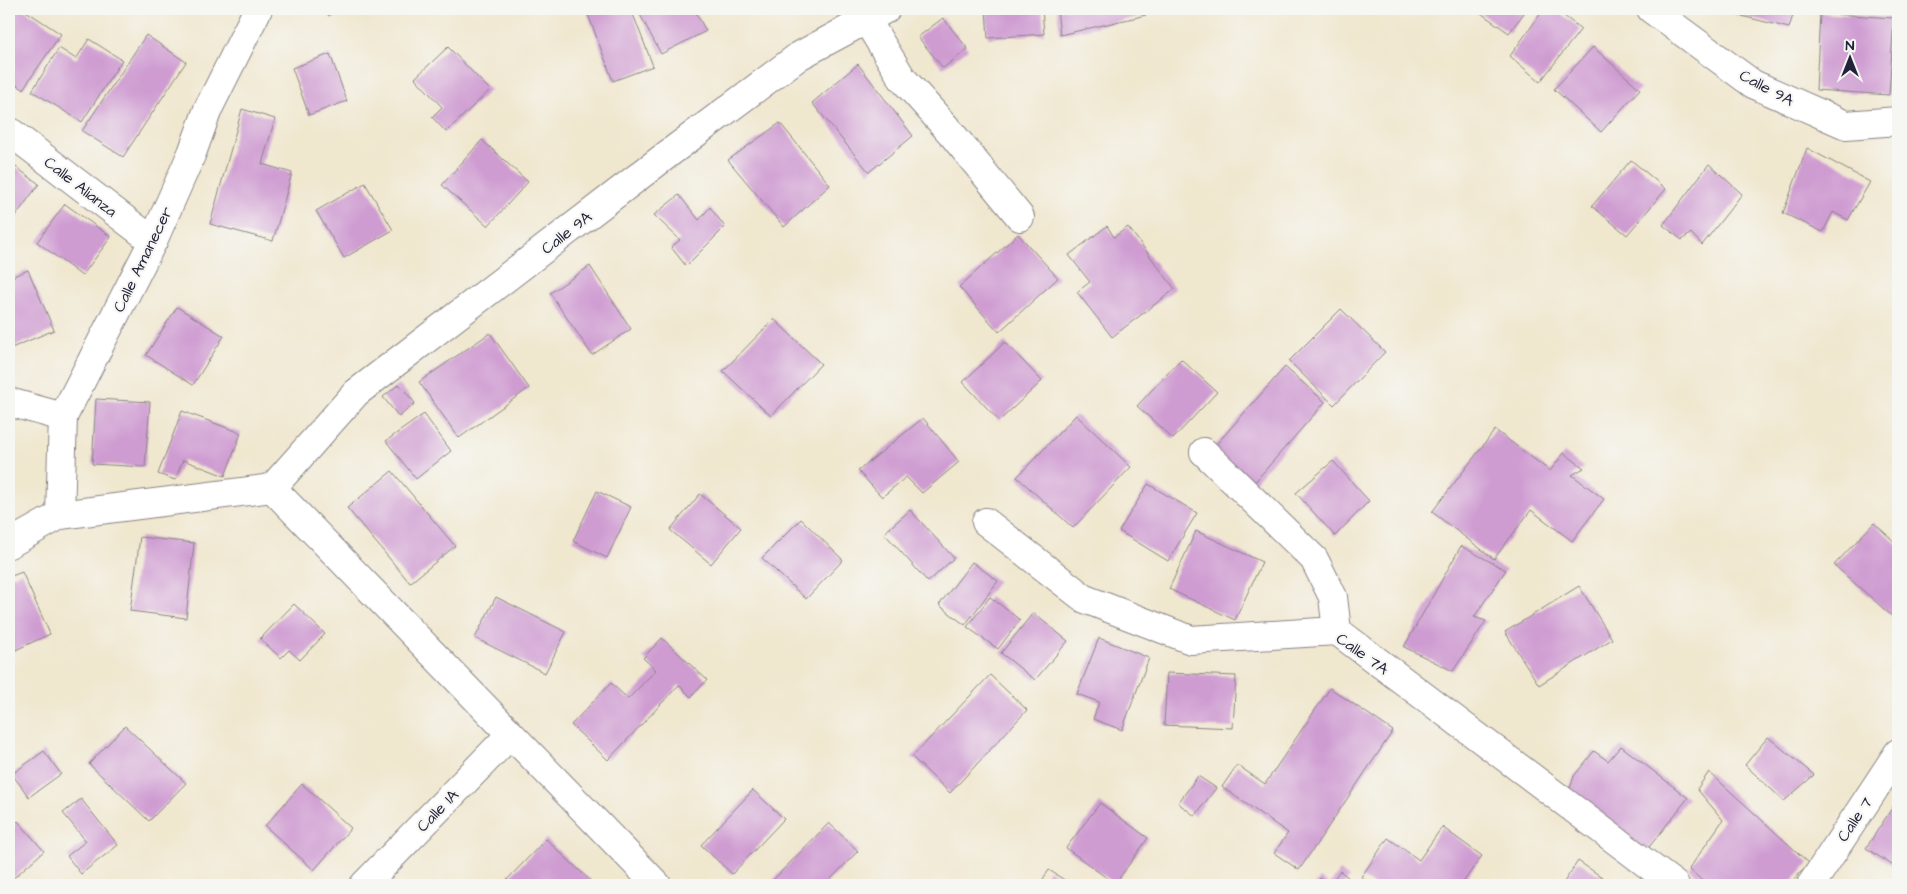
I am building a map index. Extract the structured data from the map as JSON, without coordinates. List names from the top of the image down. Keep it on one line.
{"streets":{"street":["Calle 9A","Calle Alianza","Calle Amanecer","Calle 7A","Calle 1A","Calle 7"]},"crossings":[["Calle Alianza","Calle Amanecer"]],"north":"top"}
